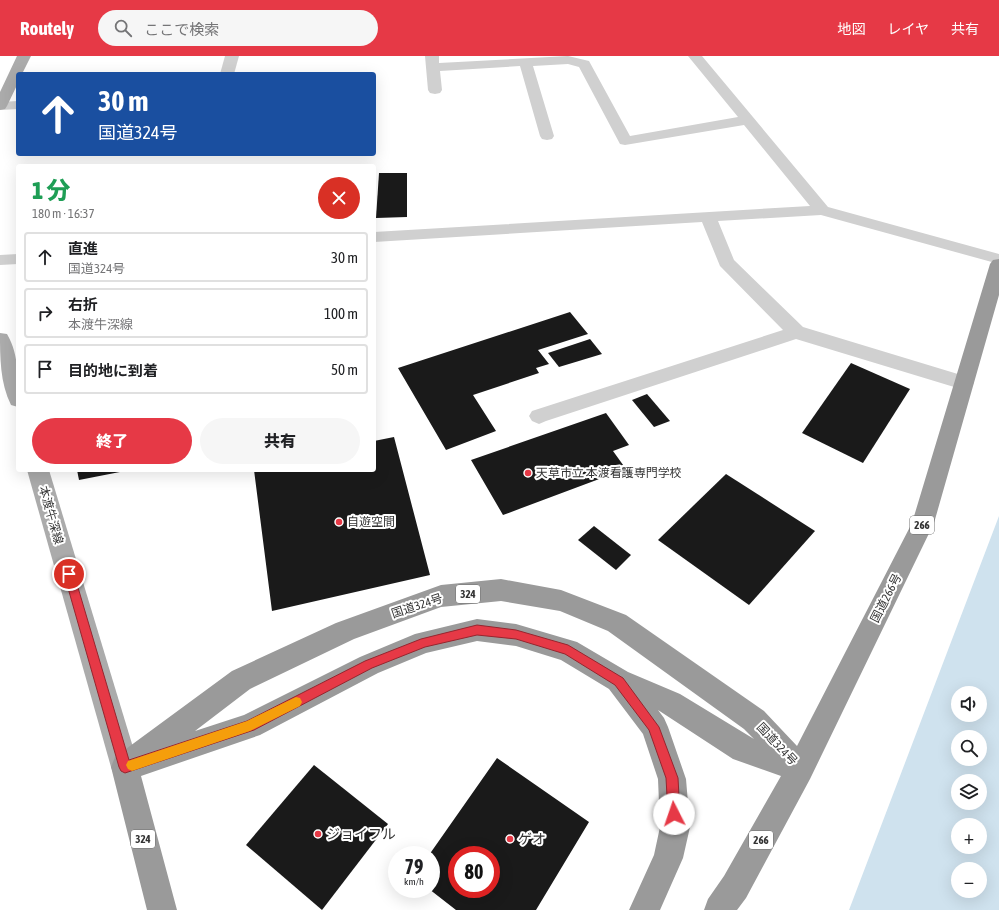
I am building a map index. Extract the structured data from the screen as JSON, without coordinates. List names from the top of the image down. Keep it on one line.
{"streets":{"highway":["266","324","国道266号","国道324号"],"main road":["本渡牛深線"]},"crossings":[["本渡牛深線","324"],["本渡牛深線","国道324号"],["324","国道324号"],["国道266号","国道324号"]],"places":["天草市立 本渡看護専門学校","自遊空間","ジョイフル","ゲオ"],"page":{"header":"Routely","search":"ここで検索","nav":["地図","レイヤ","共有"],"turn":["30 m","国道324号"],"heading":["1 分","180 m · 16:37"],"list":[{"name":"直進","note":"国道324号","value":"30 m"},{"name":"右折","note":"本渡牛深線","value":"100 m"},{"name":"目的地に到着","value":"50 m"}],"buttons":["終了","共有"],"map_buttons":["+","−"],"speed":"79 km/h","limit":"80"}}
